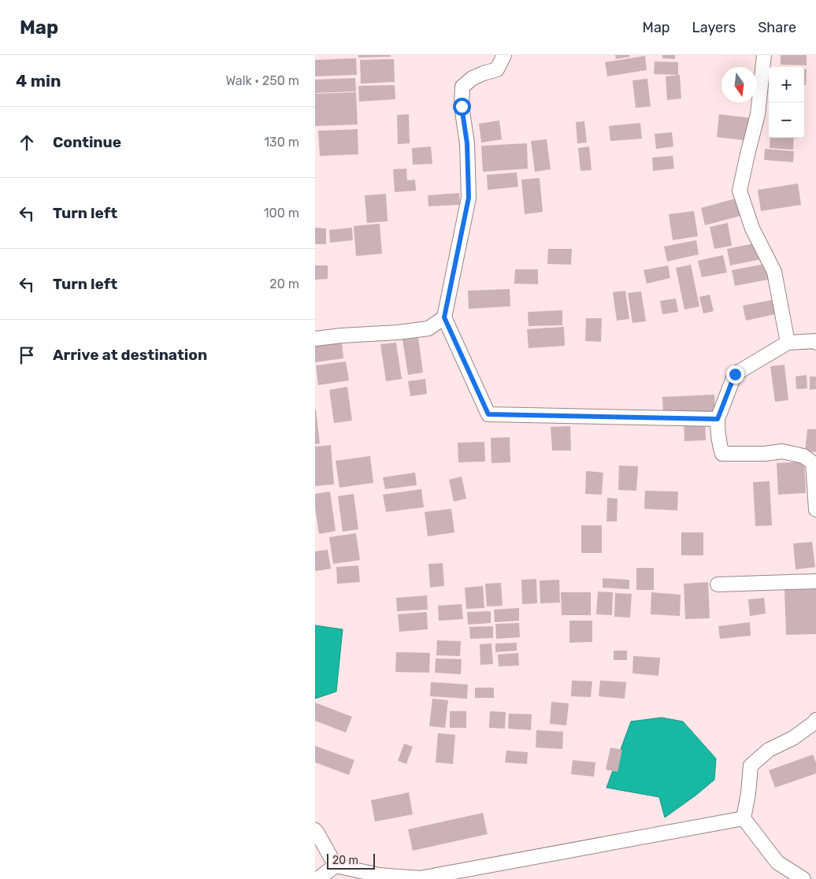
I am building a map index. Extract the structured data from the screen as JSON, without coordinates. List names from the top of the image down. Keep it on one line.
{"scale_bar":"20 m","north":"bottom","page":{"header":"Map","nav":["Map","Layers","Share"],"heading":["4 min","Walk · 250 m"],"map_buttons":["+","−"],"list":[["Continue","130 m"],["Turn left","100 m"],["Turn left","20 m"],"Arrive at destination"],"scale":"20 m"}}
